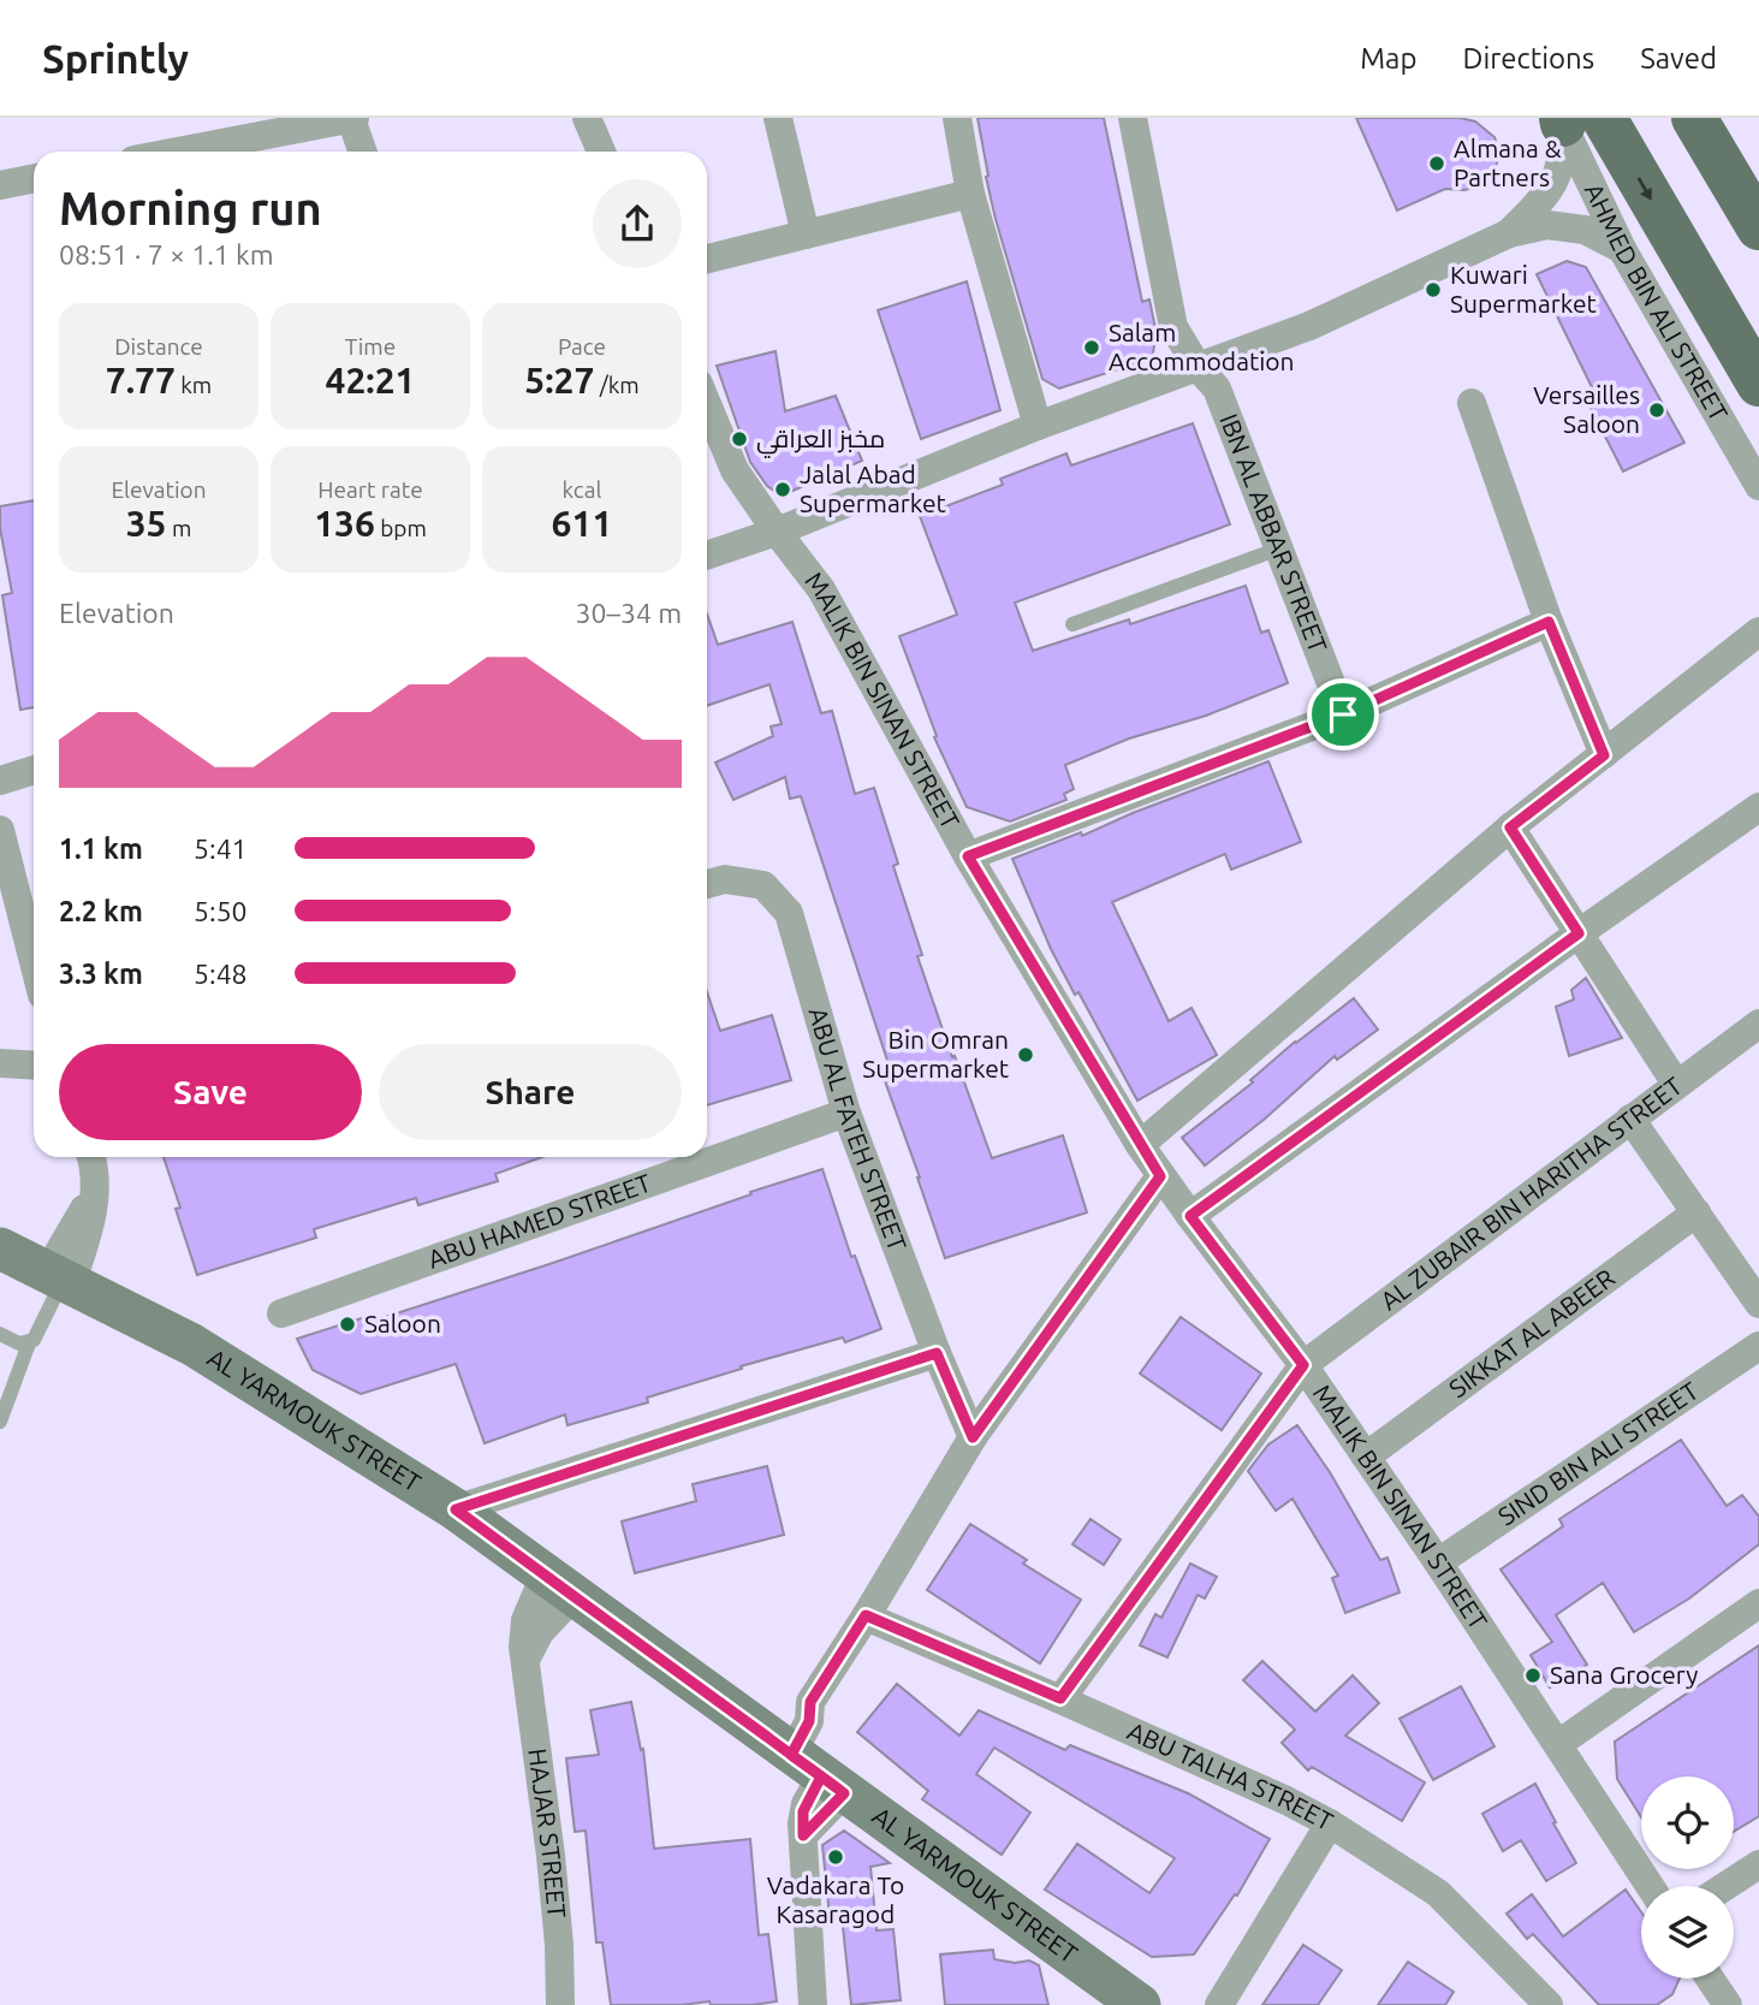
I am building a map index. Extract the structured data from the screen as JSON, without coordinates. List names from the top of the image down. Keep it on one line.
{"streets":{"main road":["AHMED BIN ALI STREET"],"street":["IBN AL ABBAR STREET","MALIK BIN SINAN STREET","ABU AL FATEH STREET","AL ZUBAIR BIN HARITHA STREET","ABU HAMED STREET","SIKKAT AL ABEER","AL YARMOUK STREET","SIND BIN ALI STREET","ABU TALHA STREET","HAJAR STREET"]},"crossings":[["MALIK BIN SINAN STREET","AL ZUBAIR BIN HARITHA STREET"],["MALIK BIN SINAN STREET","SIKKAT AL ABEER"],["MALIK BIN SINAN STREET","SIND BIN ALI STREET"],["ABU AL FATEH STREET","ABU HAMED STREET"],["AL ZUBAIR BIN HARITHA STREET","ABU TALHA STREET"],["AL YARMOUK STREET","HAJAR STREET"]],"places":["Almana & Partners","Kuwari Supermarket","Salam Accommodation","Versailles Saloon","مخبز العراقي","Jalal Abad Supermarket","Bin Omran Supermarket","Saloon","Sana Grocery","Vadakara To Kasaragod"],"page":{"header":"Sprintly","nav":["Map","Directions","Saved"],"heading":["Morning run","08:51 · 7 × 1.1 km"],"stats":[["Distance","7.77 km"],["Time","42:21"],["Pace","5:27 /km"],["Elevation","35 m"],["Heart rate","136 bpm"],["kcal","611"]],"chart":["Elevation","30–34 m"],"list":[{"name":"1.1 km","note":"5:41"},{"name":"2.2 km","note":"5:50"},{"name":"3.3 km","note":"5:48"}],"buttons":["Save","Share"]}}
